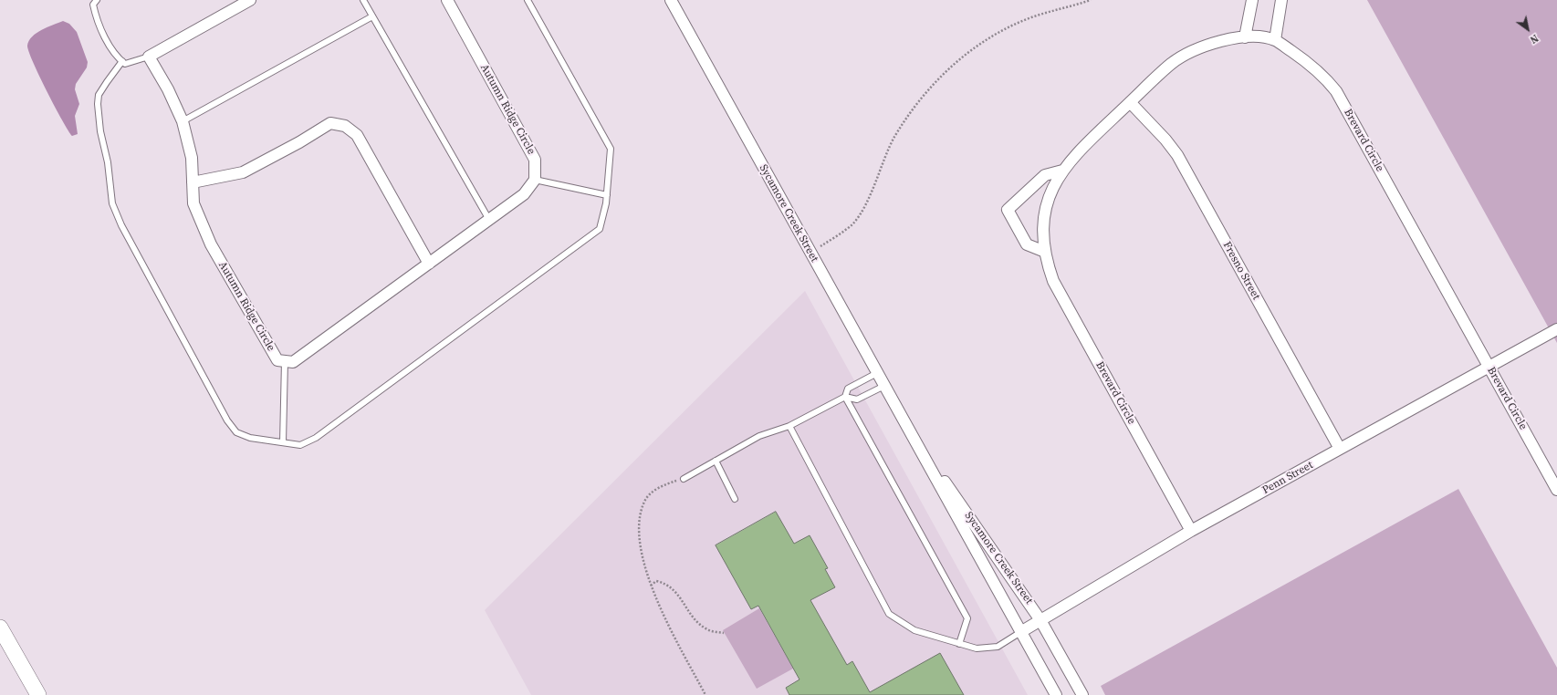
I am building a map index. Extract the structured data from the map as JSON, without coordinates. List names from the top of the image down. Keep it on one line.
{"streets":{"street":["Autumn Ridge Circle","Brevard Circle","Sycamore Creek Street","Fresno Street","Penn Street"]},"crossings":[["Brevard Circle","Fresno Street"],["Brevard Circle","Penn Street"],["Sycamore Creek Street","Penn Street"],["Fresno Street","Penn Street"]],"north":"bottom right"}
